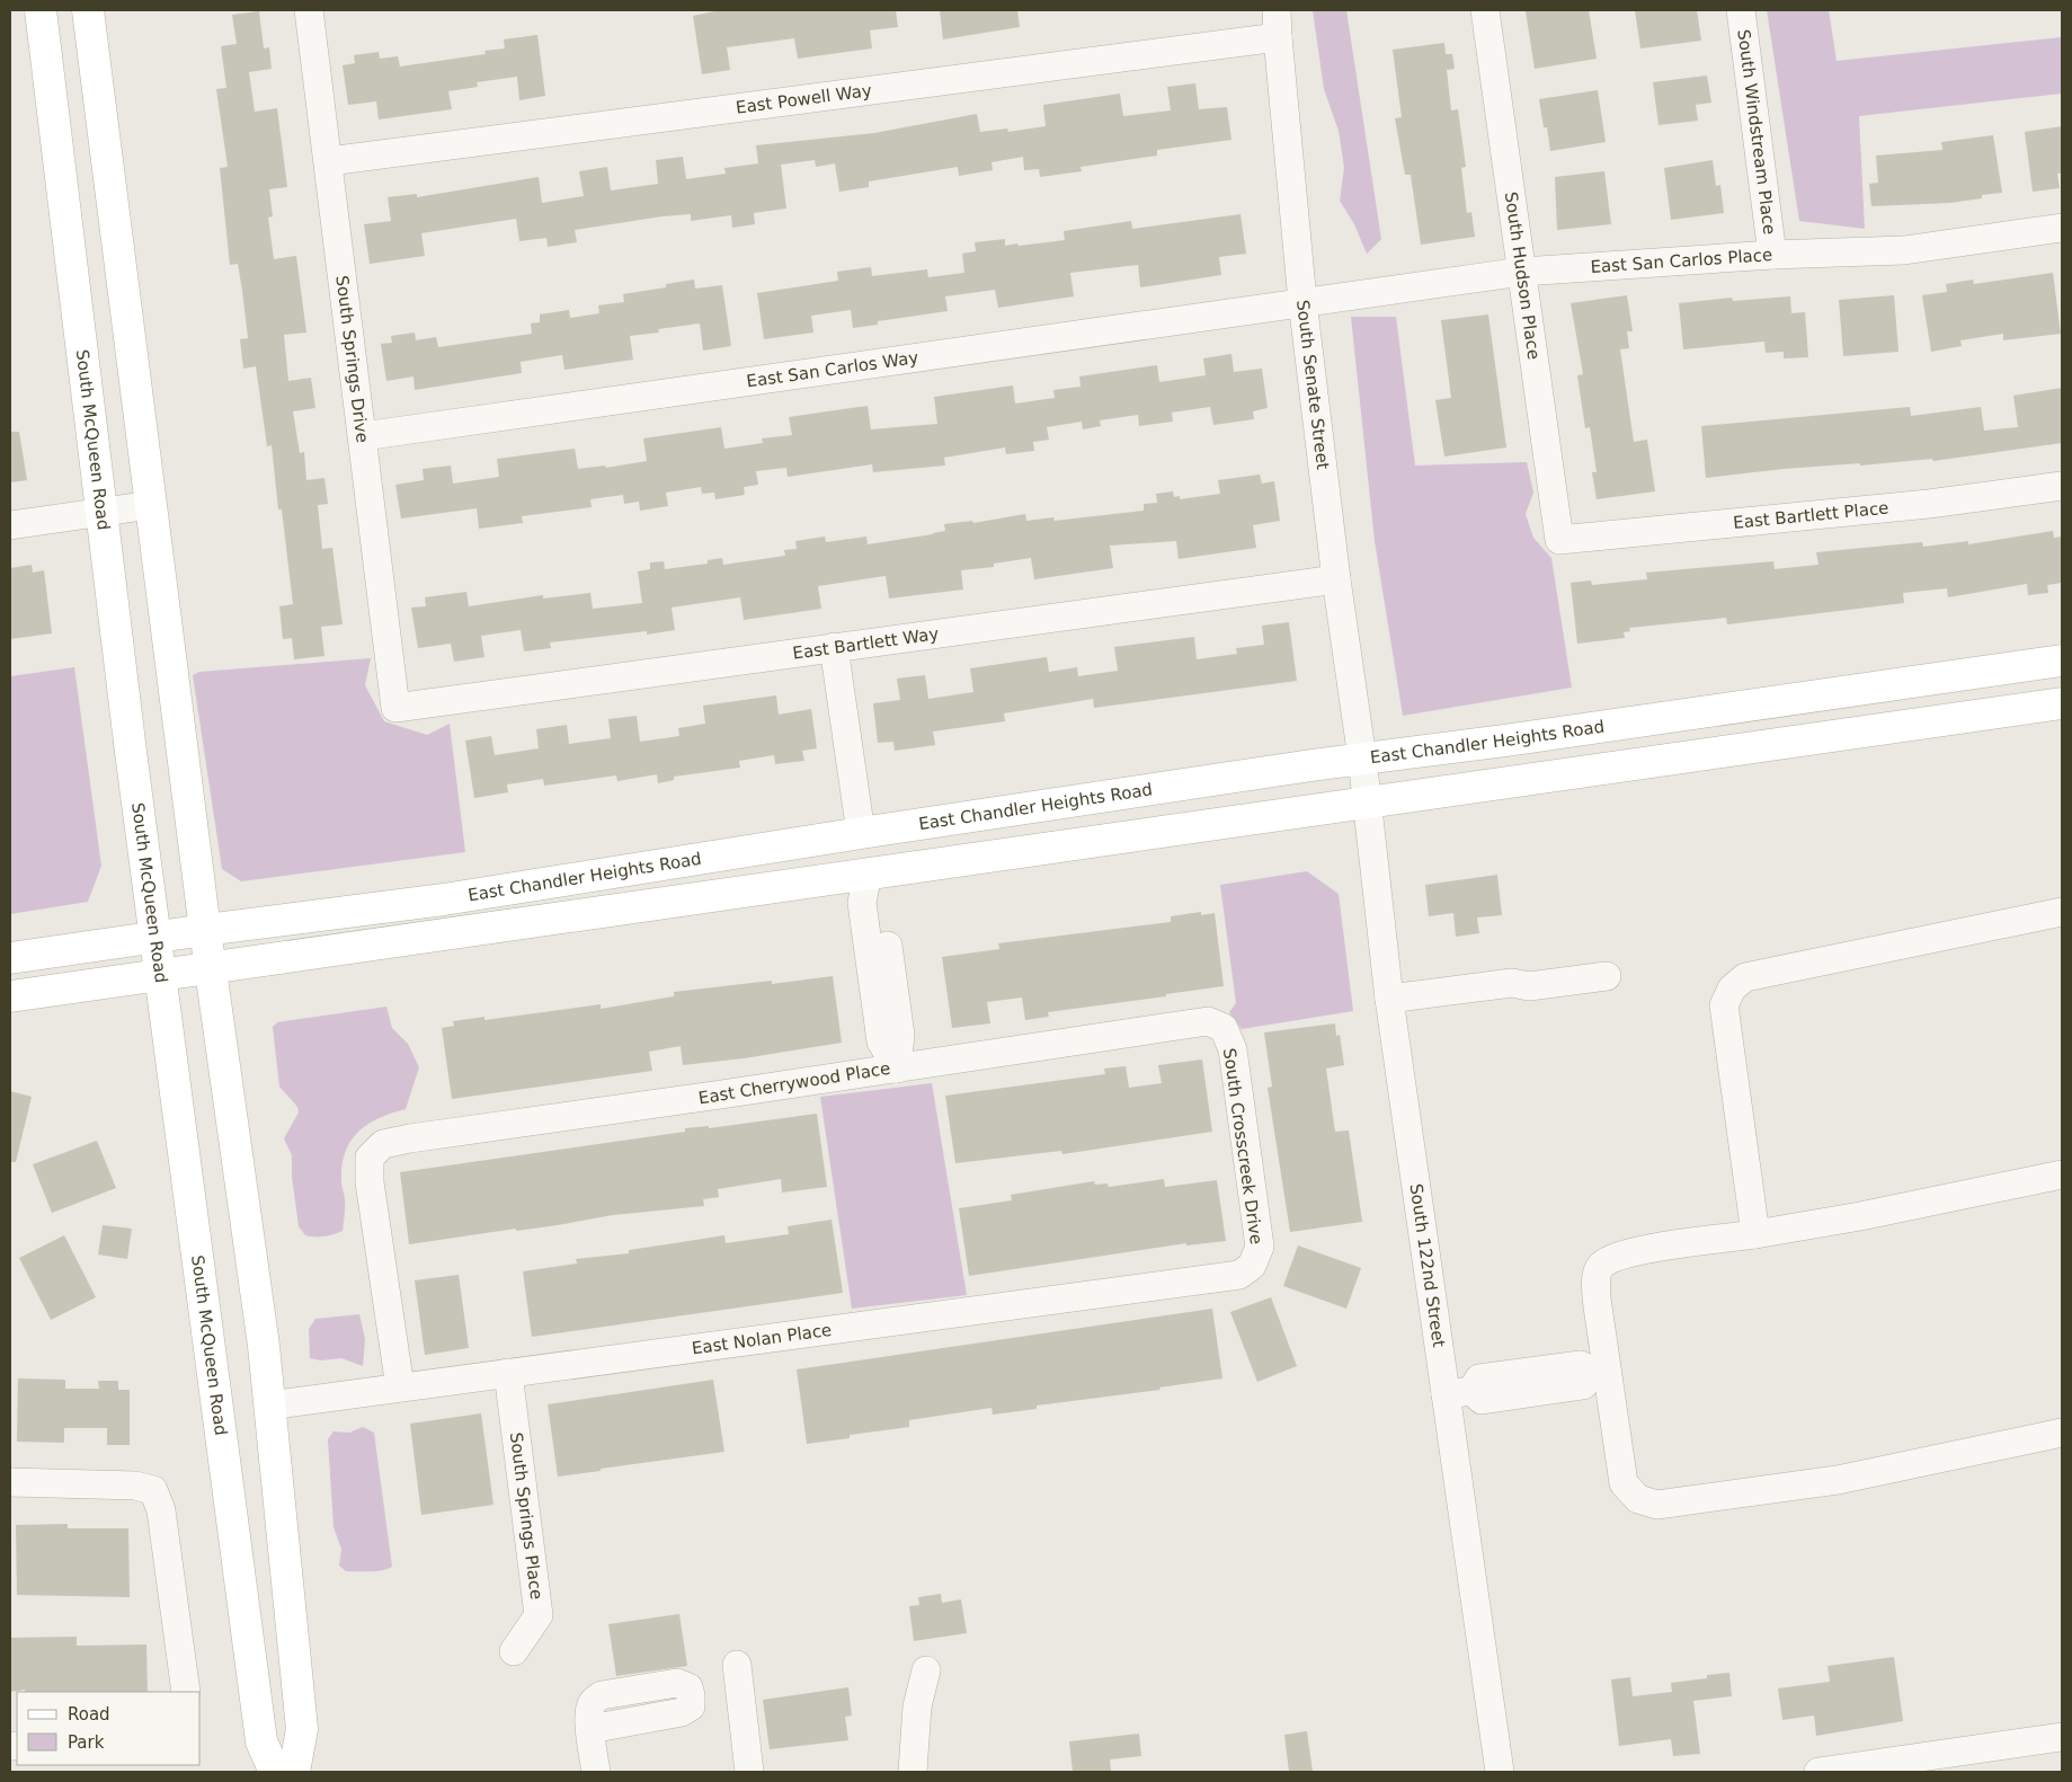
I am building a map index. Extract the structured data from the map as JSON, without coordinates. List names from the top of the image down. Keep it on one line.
{"streets":{"main road":["South McQueen Road","East Chandler Heights Road"],"street":["East Powell Way","South Windstream Place","East San Carlos Place","South Hudson Place","South Springs Drive","East San Carlos Way","South Senate Street","East Bartlett Place","East Bartlett Way","East Cherrywood Place","South Crosscreek Drive","South 122nd Street","East Nolan Place","South Springs Place"]},"crossings":[["East Powell Way","South Springs Drive"],["East Powell Way","South Senate Street"],["South Windstream Place","East San Carlos Place"],["East San Carlos Place","South Hudson Place"],["East San Carlos Place","East San Carlos Way"],["East San Carlos Place","South Senate Street"],["South Hudson Place","East Bartlett Place"],["South Springs Drive","East San Carlos Way"],["South Springs Drive","East Bartlett Way"],["East San Carlos Way","South Senate Street"],["South Senate Street","East Bartlett Way"],["South Senate Street","East Chandler Heights Road"],["South Senate Street","South 122nd Street"],["South McQueen Road","East Chandler Heights Road"],["East Chandler Heights Road","South 122nd Street"],["East Cherrywood Place","South Crosscreek Drive"],["East Cherrywood Place","East Nolan Place"],["South Crosscreek Drive","East Nolan Place"],["East Nolan Place","South Springs Place"]],"legend":["Road","Park"]}
